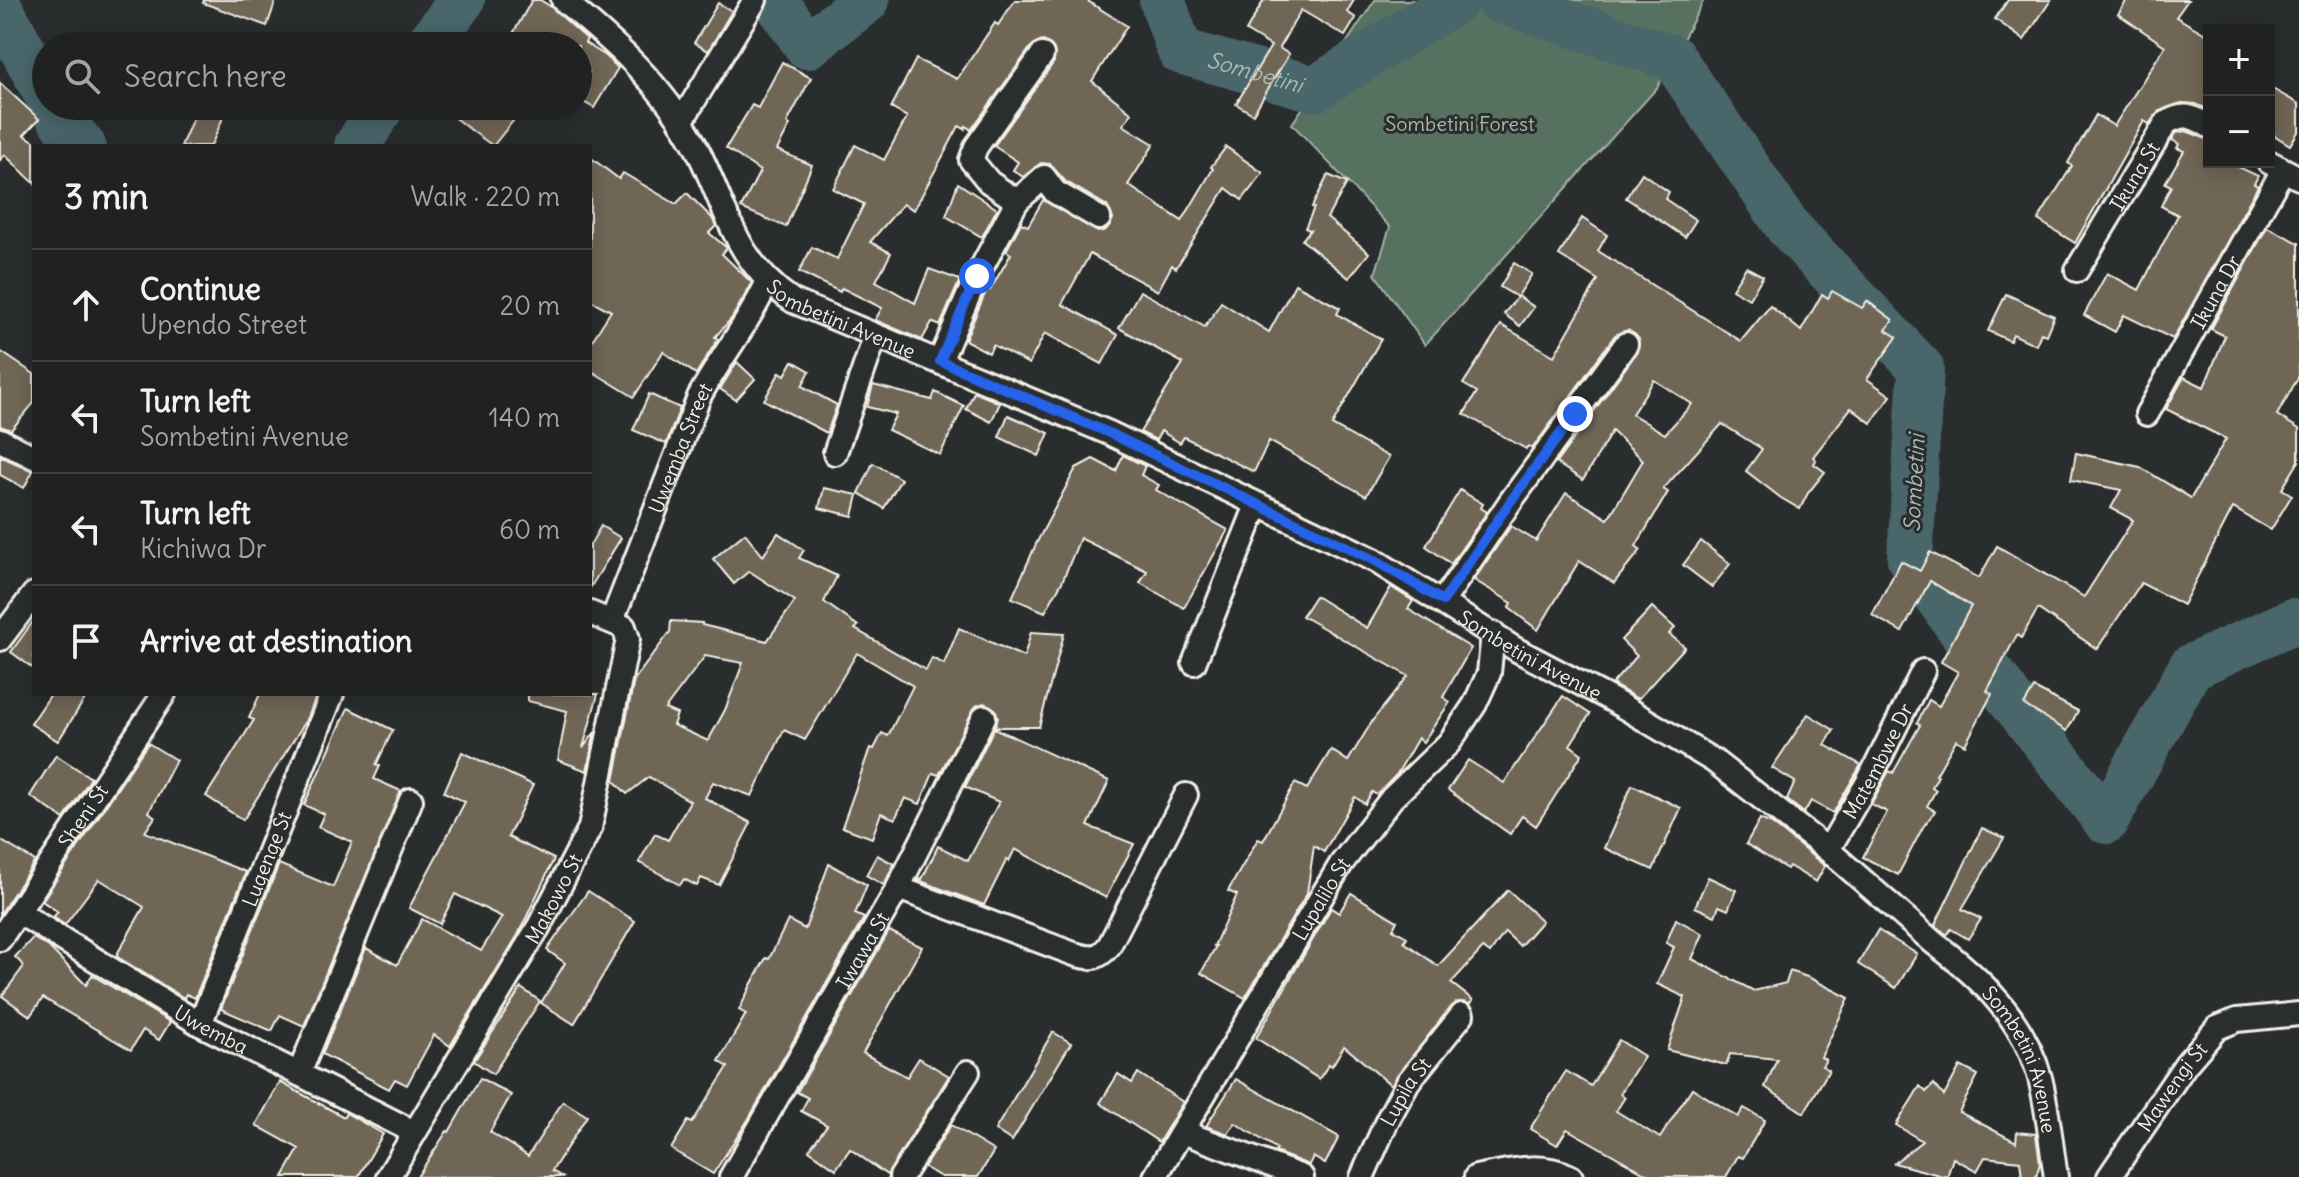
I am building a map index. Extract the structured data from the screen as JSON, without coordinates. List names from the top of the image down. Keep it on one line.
{"streets":{"street":["Ikuna St","Ikuna Dr","Sombetini Avenue","Uwemba Street","Matembwe Dr","Sheni St","Lugenge St","Makowo St","Lupalilo St","Iwawa St","Uwemba","Mawengi St","Lupila St"]},"crossings":[["Sombetini Avenue","Uwemba Street"],["Sombetini Avenue","Matembwe Dr"],["Sombetini Avenue","Lupalilo St"],["Uwemba Street","Makowo St"],["Sheni St","Uwemba"],["Lugenge St","Uwemba"],["Makowo St","Uwemba"]],"water":["Sombetini"],"parks":["Sombetini Forest"],"page":{"map_buttons":["+","−"],"search":"Search here","heading":["3 min","Walk · 220 m"],"list":[["Continue","Upendo Street","20 m"],["Turn left","Sombetini Avenue","140 m"],["Turn left","Kichiwa Dr","60 m"],"Arrive at destination"]}}
